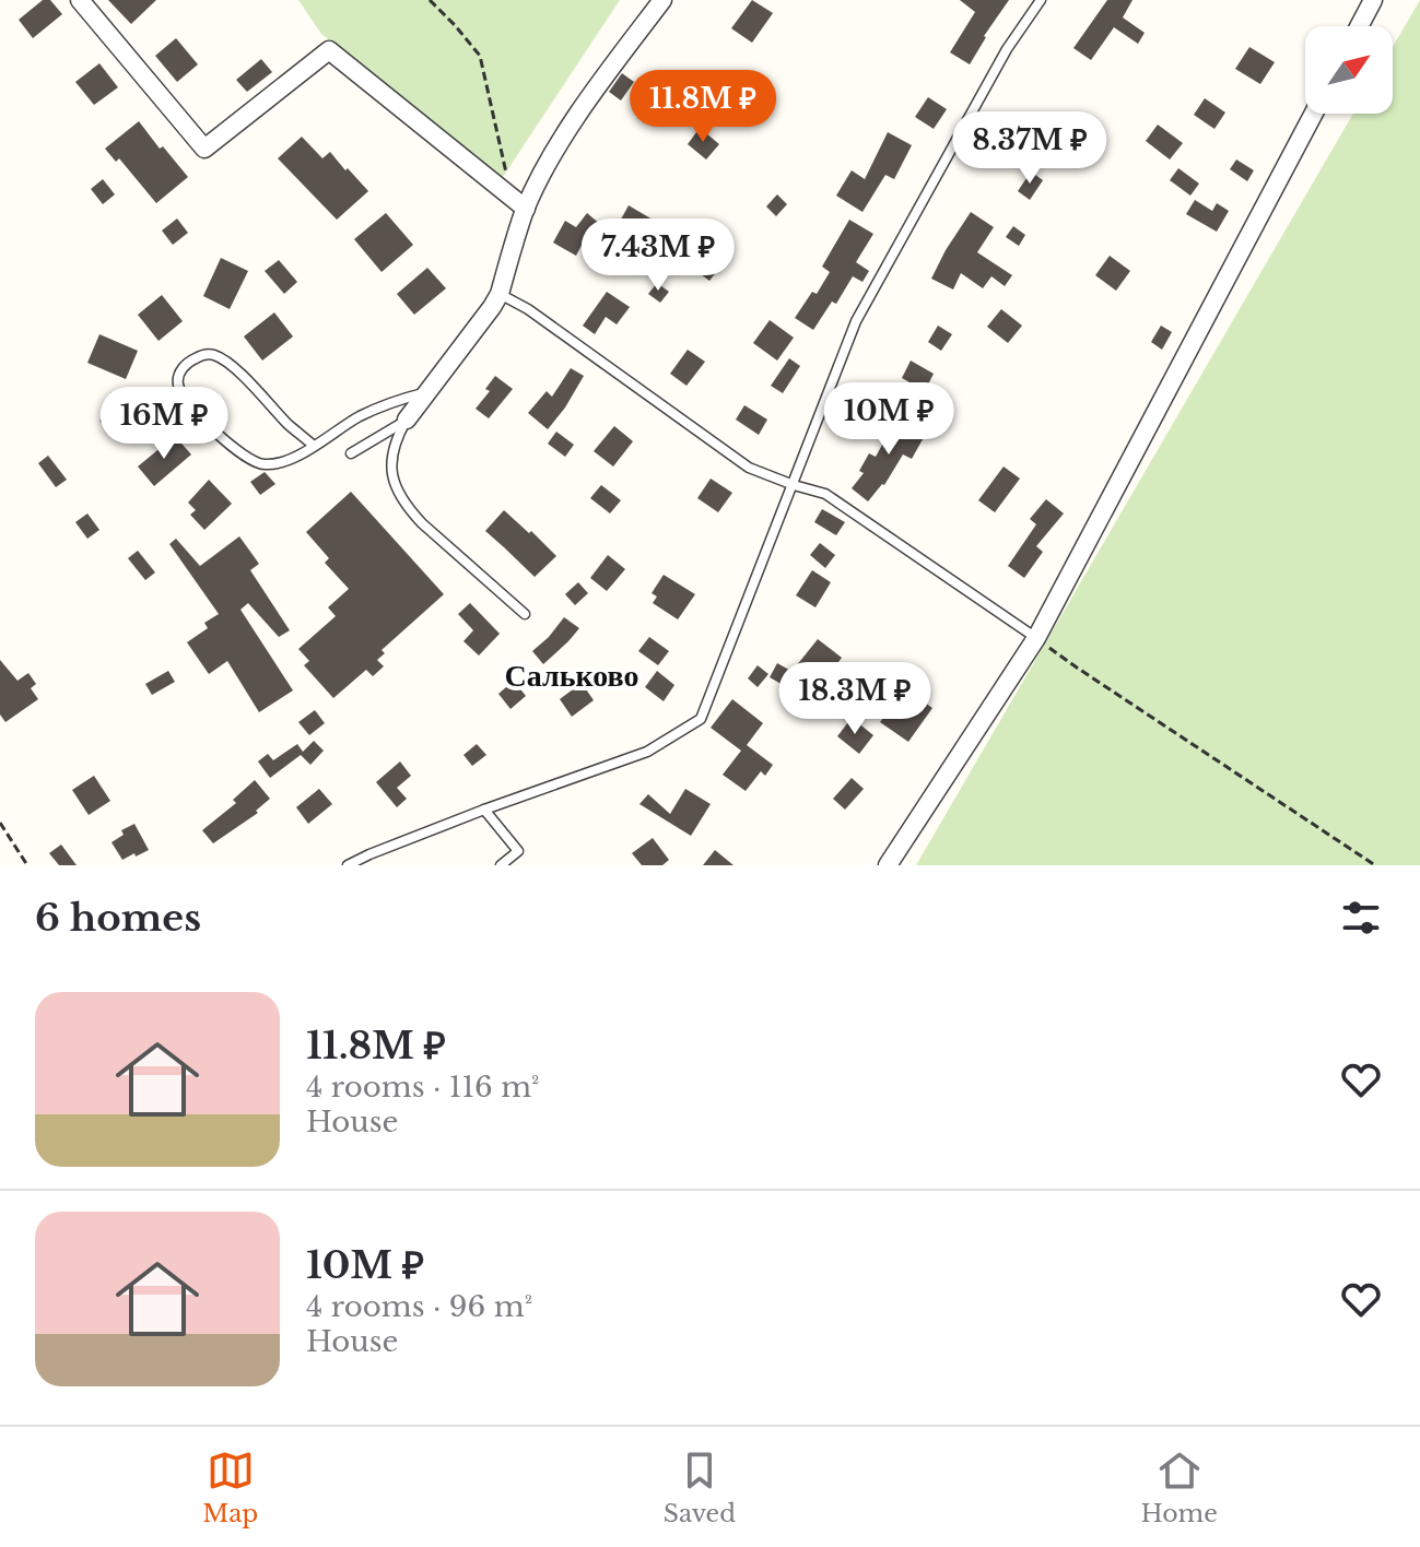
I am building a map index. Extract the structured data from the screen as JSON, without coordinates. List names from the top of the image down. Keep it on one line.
{"districts":["Сальково"],"north":"top right","page":{"price":["11.8M ₽","8.37M ₽","7.43M ₽","10M ₽","16M ₽","18.3M ₽"],"heading":"6 homes","list":[{"name":"11.8M ₽","note":"4 rooms · 116 m² · House"},{"name":"10M ₽","note":"4 rooms · 96 m² · House"}],"tabs":["Map","Saved","Home"]}}
